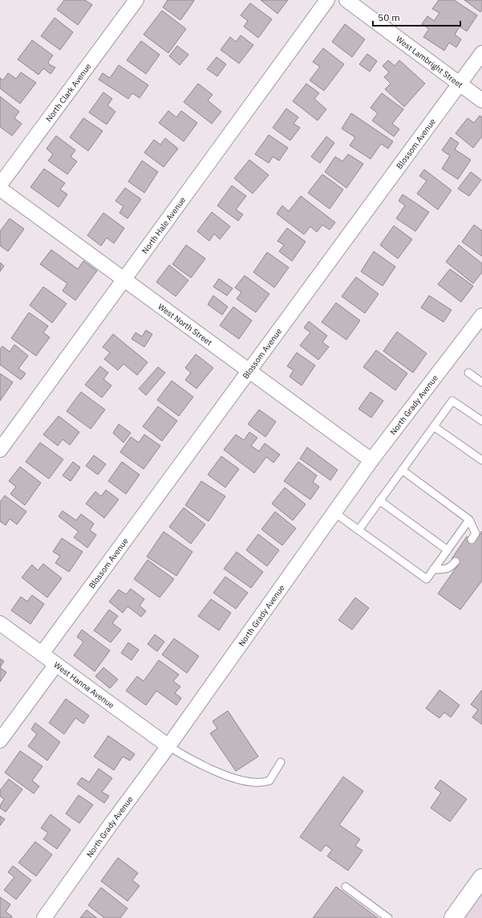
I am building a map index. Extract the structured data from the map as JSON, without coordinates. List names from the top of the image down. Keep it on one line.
{"streets":{"street":["West Lambright Street","North Clark Avenue","Blossom Avenue","North Hale Avenue","West North Street","North Grady Avenue","West Hanna Avenue"]},"crossings":[["West Lambright Street","Blossom Avenue"],["Blossom Avenue","West North Street"],["Blossom Avenue","West Hanna Avenue"],["North Hale Avenue","West North Street"],["West North Street","North Grady Avenue"],["North Grady Avenue","West Hanna Avenue"]],"scale_bar":"50 m"}
